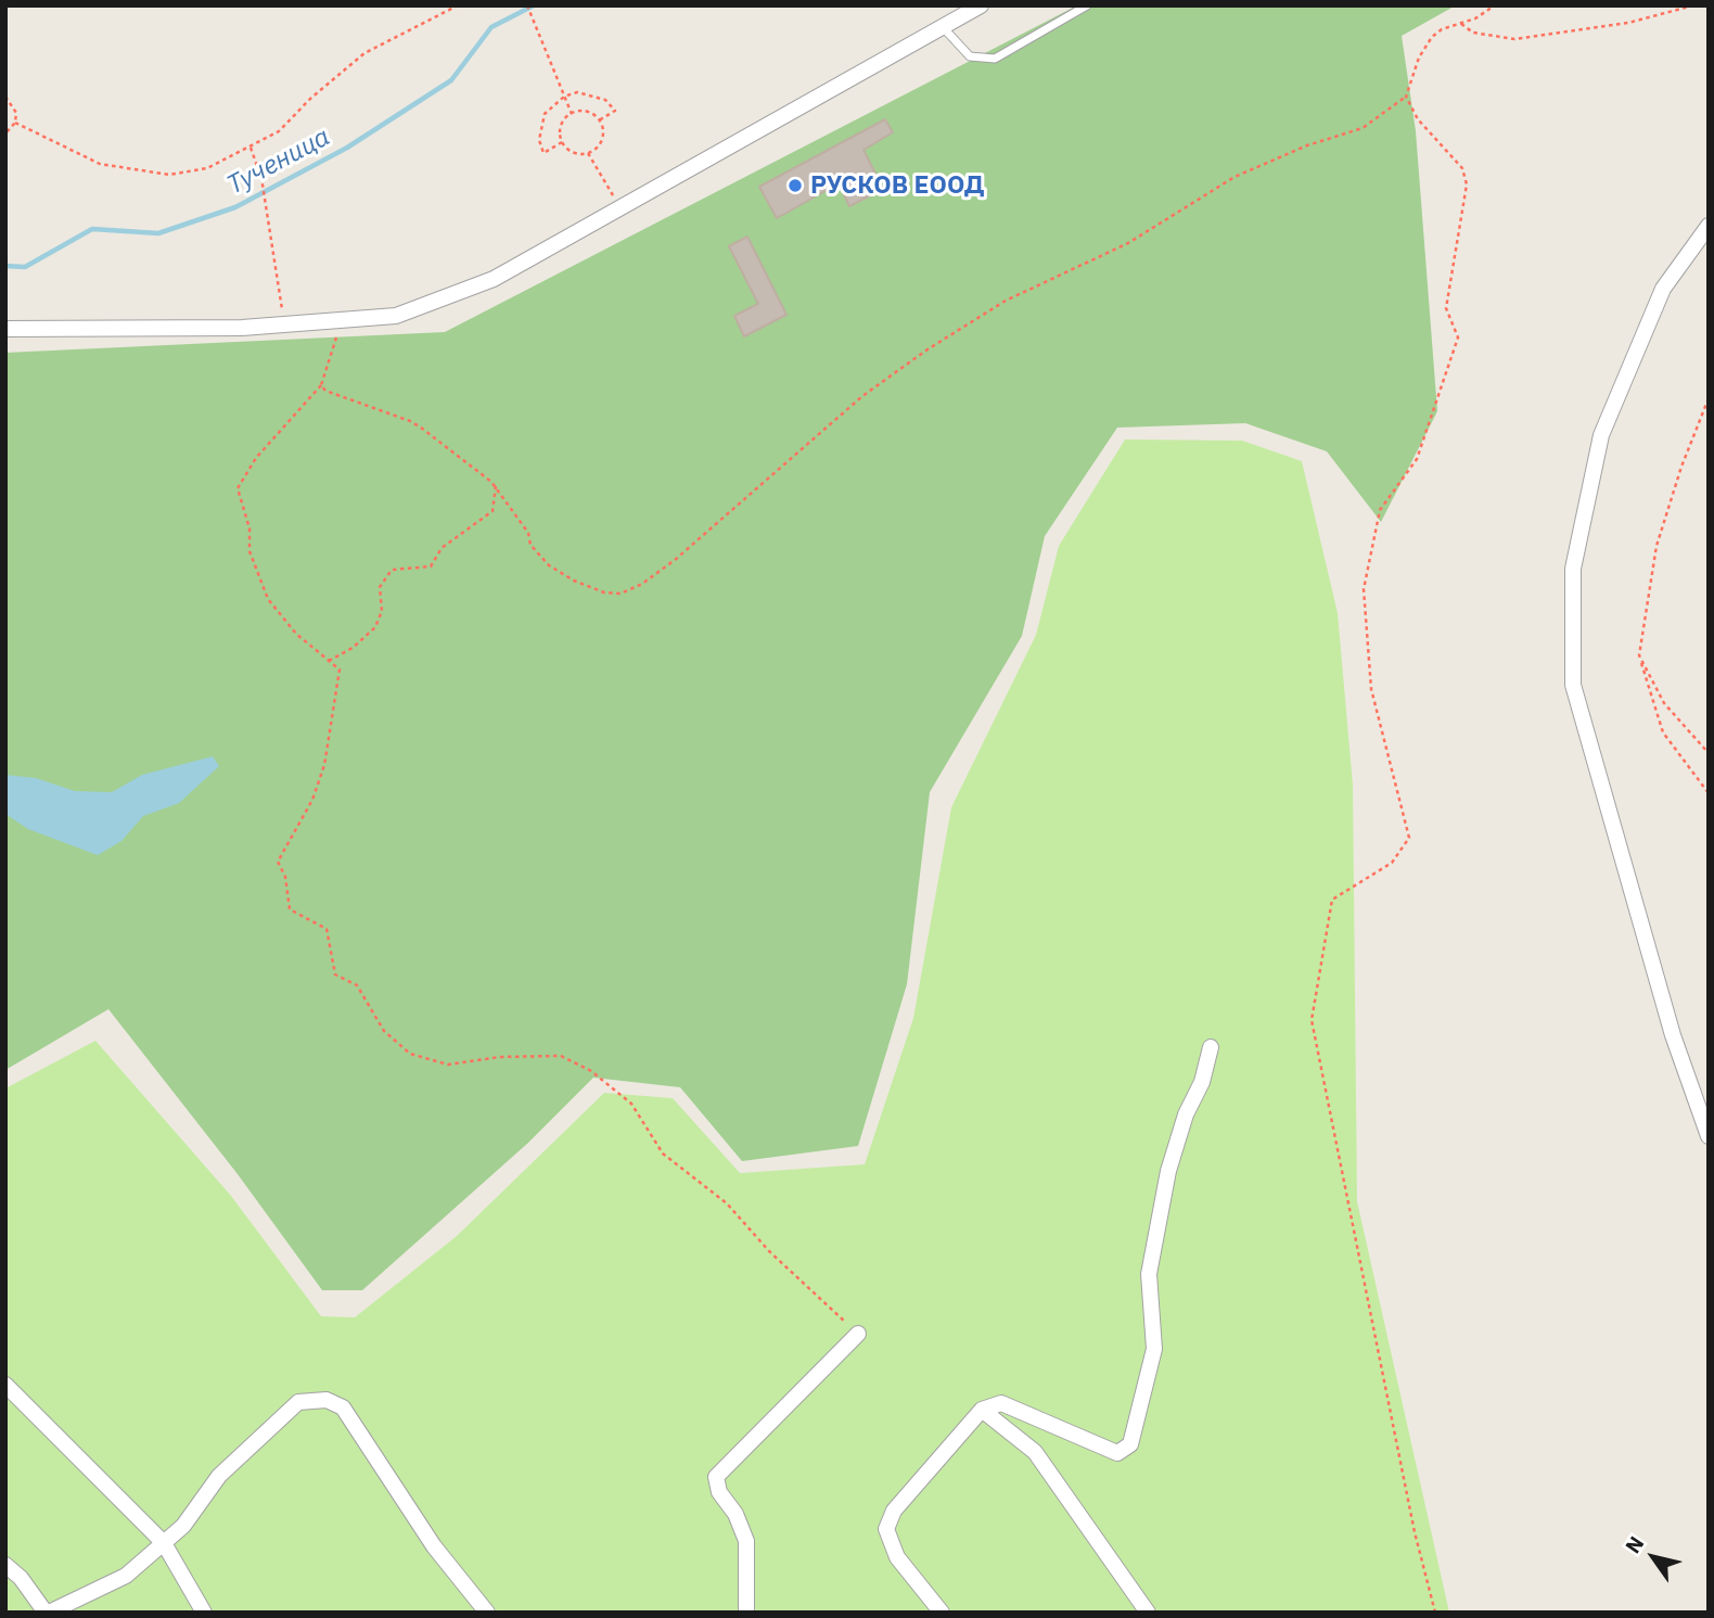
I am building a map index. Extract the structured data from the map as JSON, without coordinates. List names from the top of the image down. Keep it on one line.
{"water":["Тученица"],"places":["РУСКОВ ЕООД"],"north":"top left"}
